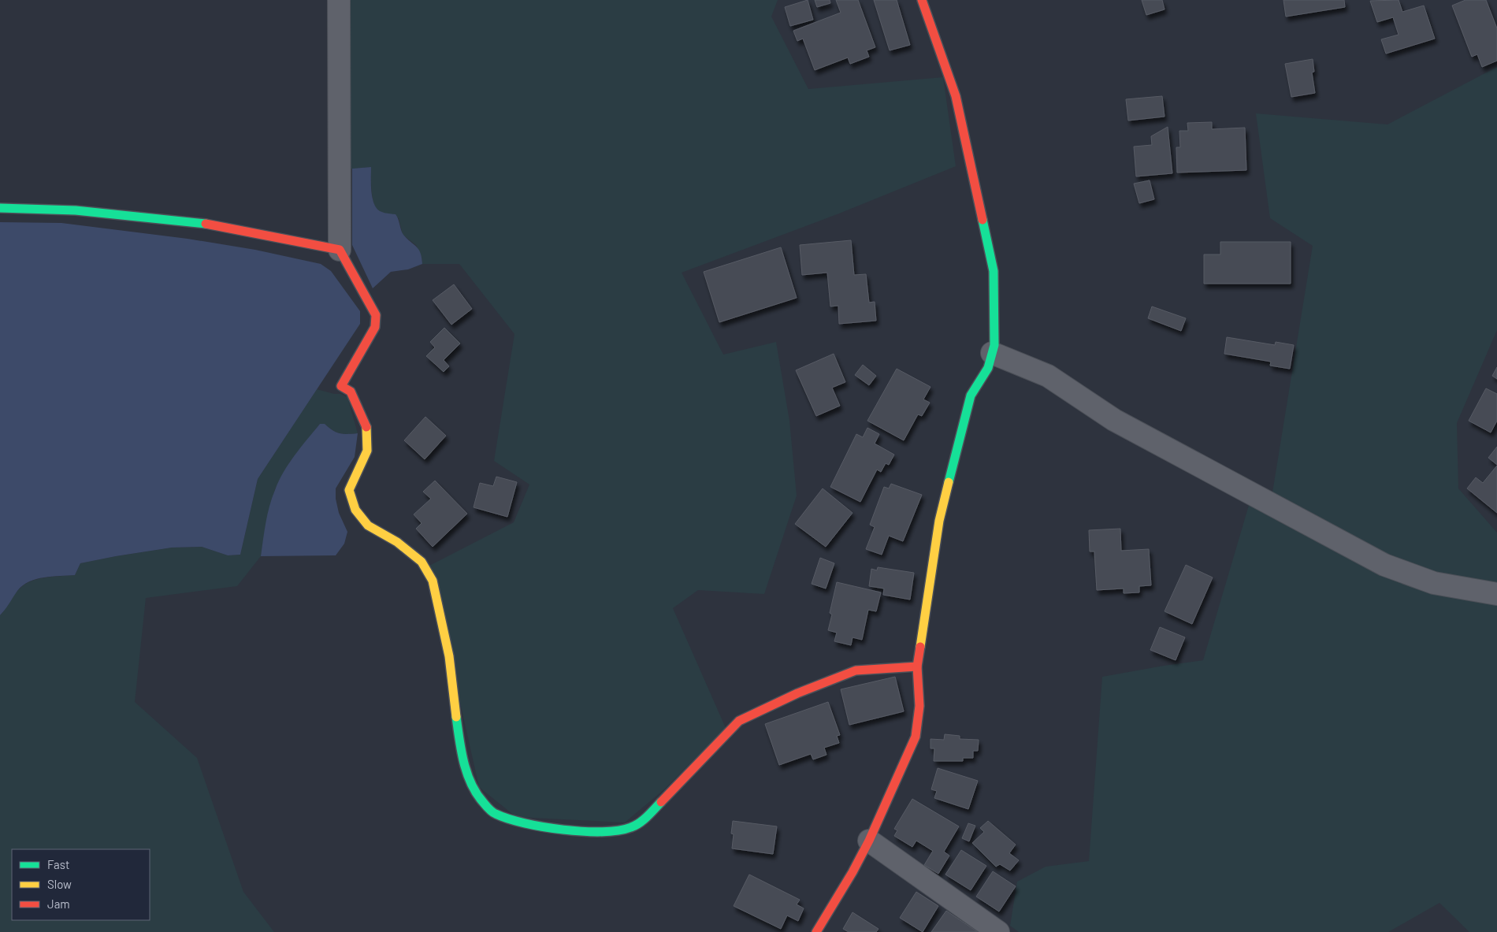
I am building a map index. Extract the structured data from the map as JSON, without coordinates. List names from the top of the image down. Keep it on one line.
{"legend":["Fast","Slow","Jam"]}
